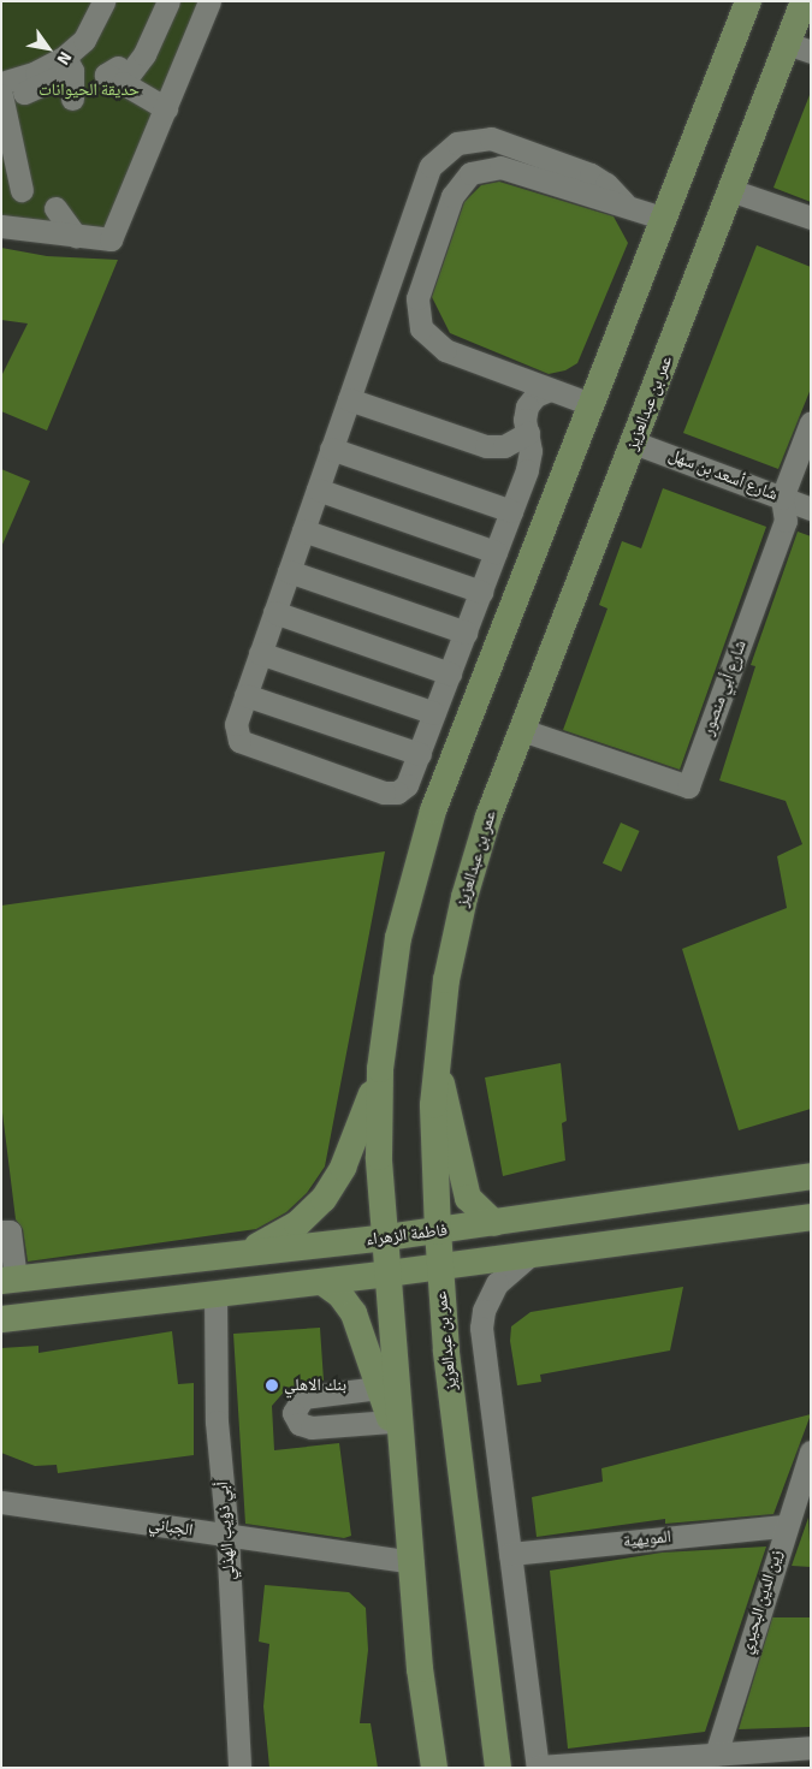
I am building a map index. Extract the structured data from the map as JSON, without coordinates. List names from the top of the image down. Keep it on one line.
{"streets":{"main road":["عمر بن عبدالعزيز","فاطمة الزهراء"],"street":["شارع أسعد بن سهل","شارع أبي منصور","الجباني","أبي ذؤيب الهذلي","المويهية","زين الدين البحيري"]},"crossings":[["عمر بن عبدالعزيز","شارع أسعد بن سهل"],["عمر بن عبدالعزيز","شارع أبي منصور"],["عمر بن عبدالعزيز","فاطمة الزهراء"],["شارع أسعد بن سهل","شارع أبي منصور"],["الجباني","أبي ذؤيب الهذلي"],["المويهية","زين الدين البحيري"]],"parks":["حديقة الحيوانات"],"places":["بنك الاهلي"],"north":"bottom right"}
